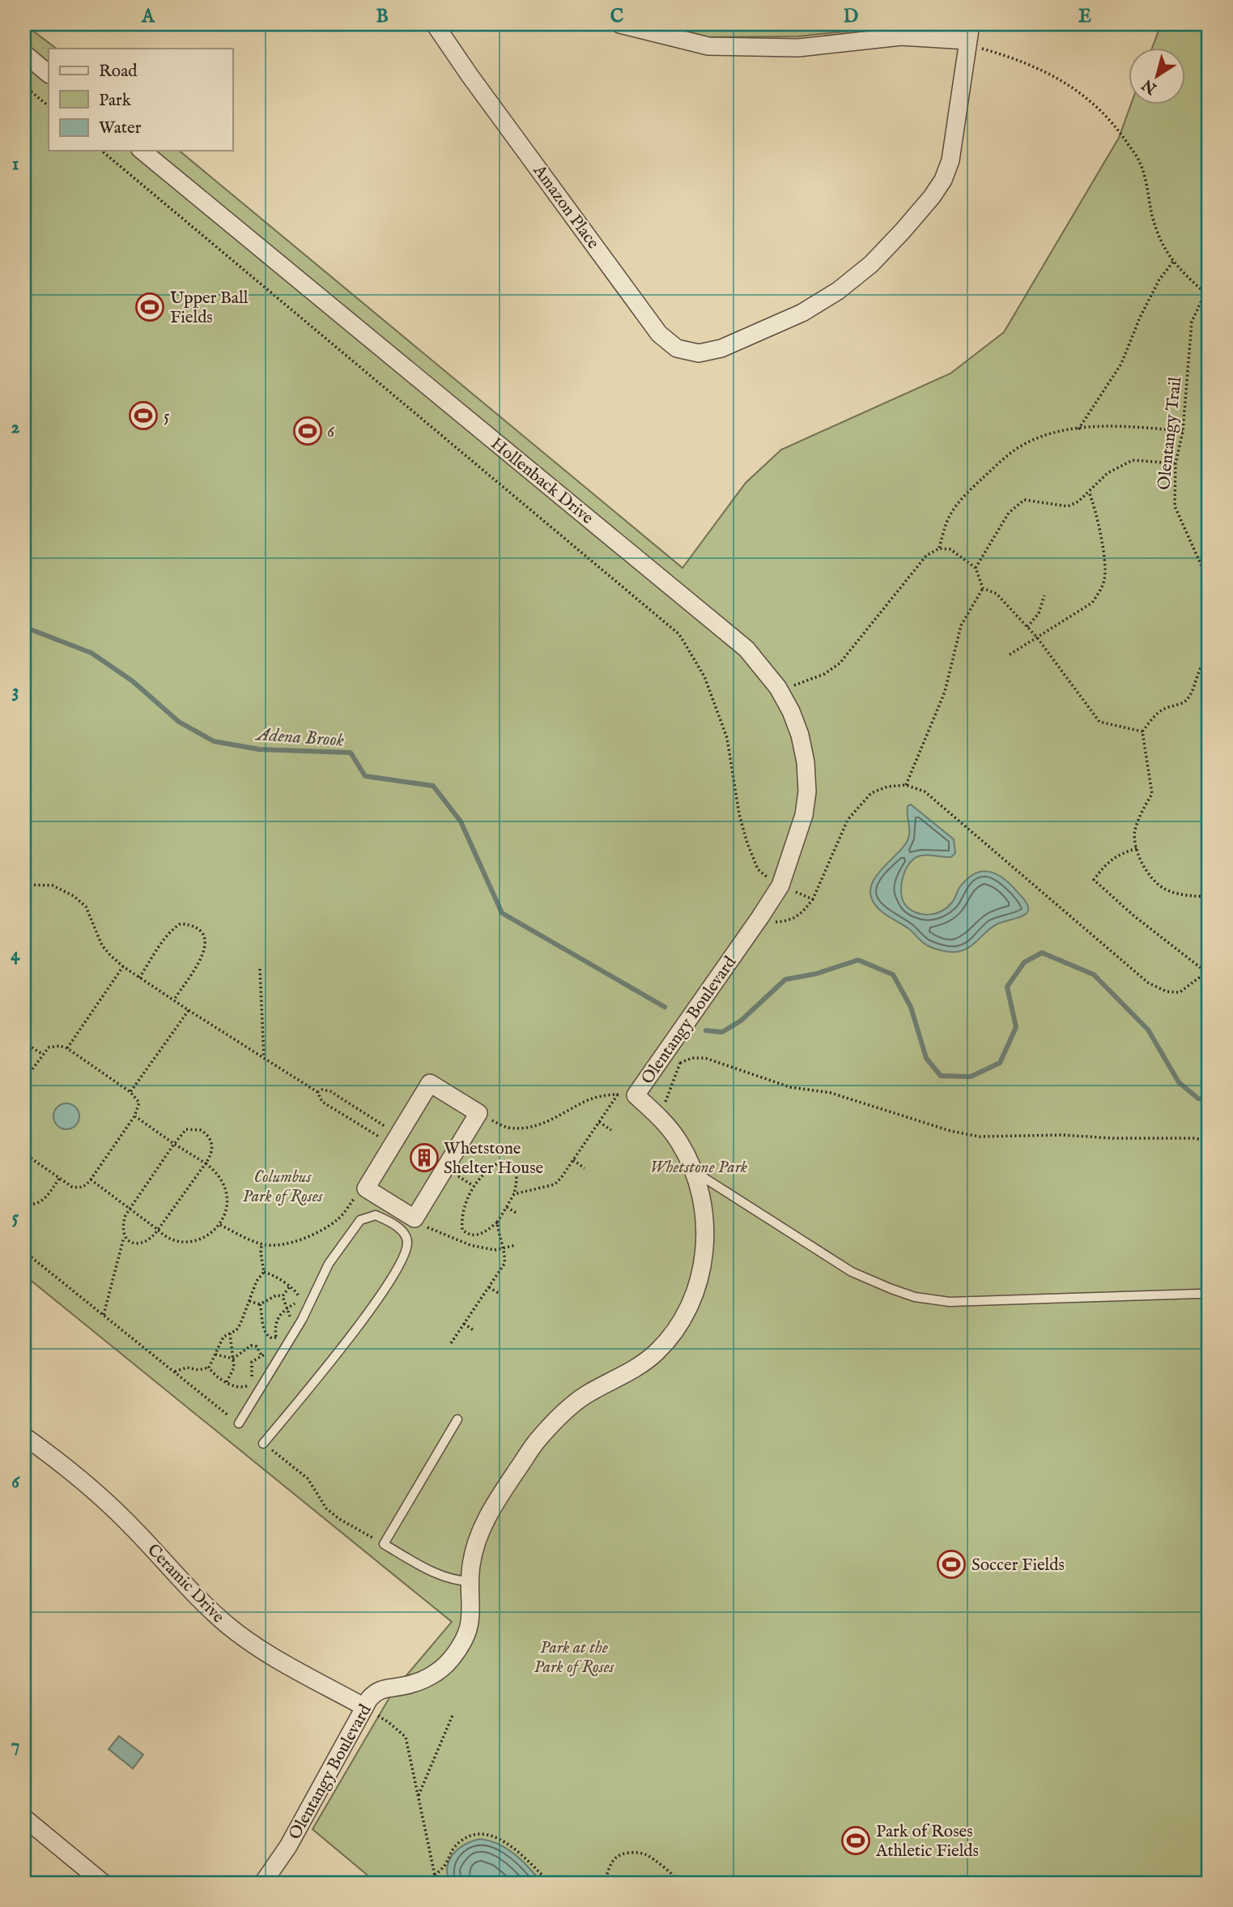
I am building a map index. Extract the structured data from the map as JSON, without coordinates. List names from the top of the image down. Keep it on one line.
{"streets":{"street":["Amazon Place","Hollenback Drive","Olentangy Boulevard","Ceramic Drive"],"path":["Olentangy Trail"]},"crossings":[["Hollenback Drive","Olentangy Boulevard"],["Olentangy Boulevard","Ceramic Drive"]],"water":["Adena Brook"],"parks":["Whetstone Park","Columbus Park of Roses","Park at the Park of Roses"],"places":{"sports":["Upper Ball Fields","5","6","Soccer Fields","Park of Roses Athletic Fields"],"building":["Whetstone Shelter House"]},"legend":["Road","Park","Water"],"north":"bottom left","grid":{"columns":["A","B","C","D","E"],"rows":["1","2","3","4","5","6","7"]}}
